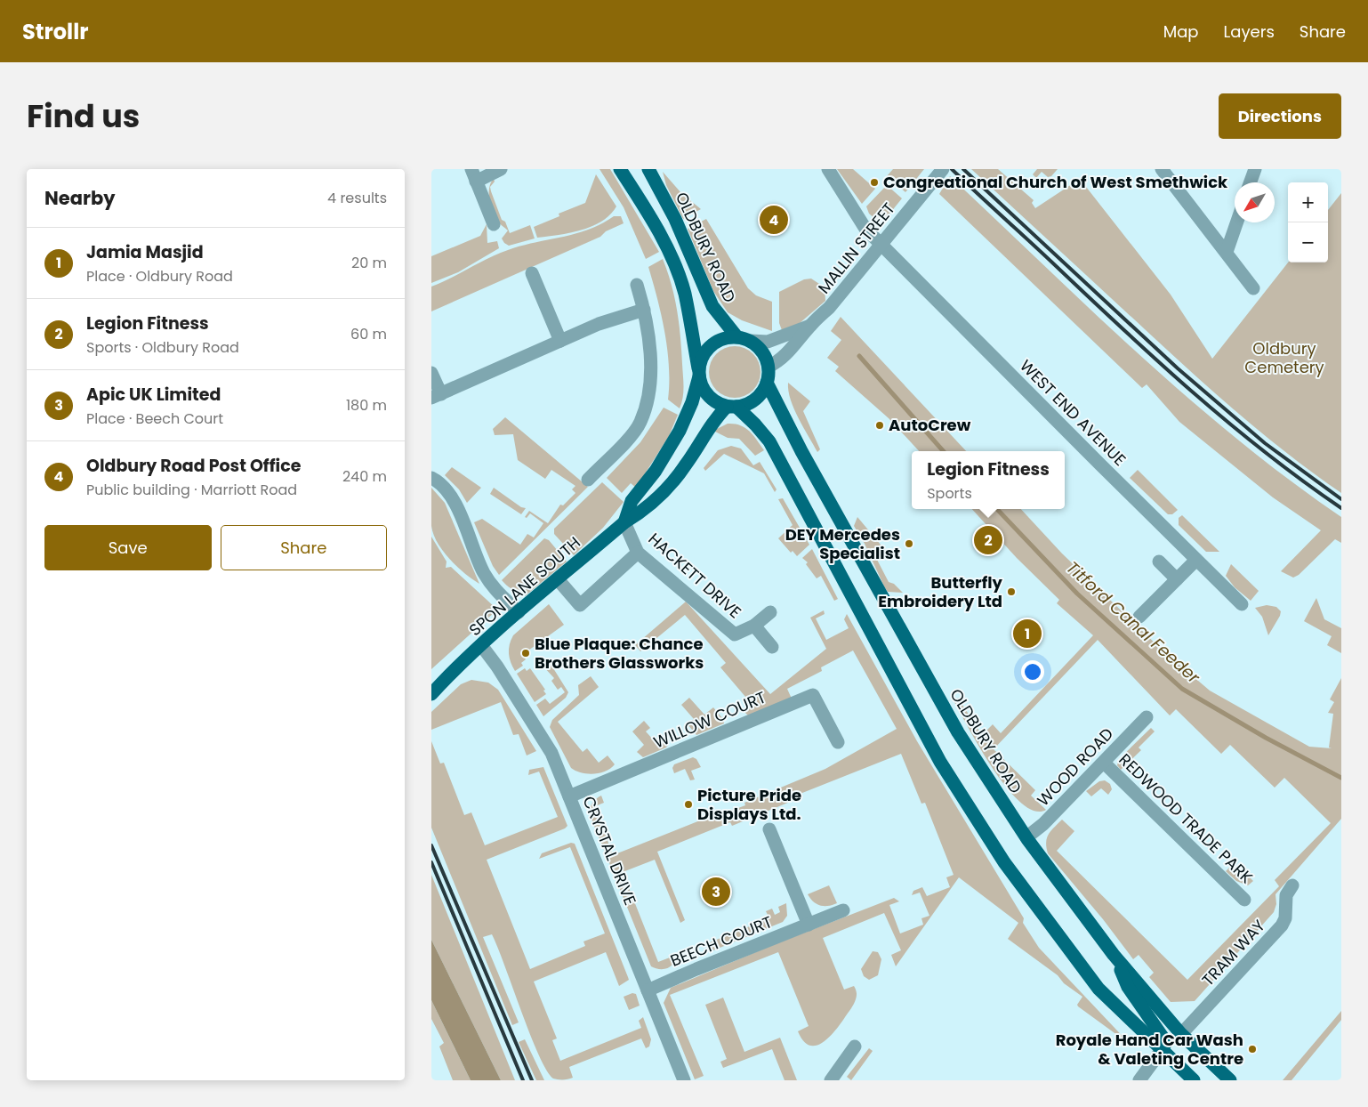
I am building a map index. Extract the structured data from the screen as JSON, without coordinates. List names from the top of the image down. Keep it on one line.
{"streets":{"main road":["OLDBURY ROAD","SPON LANE SOUTH"],"street":["MALLIN STREET","WEST END AVENUE","HACKETT DRIVE","WILLOW COURT","WOOD ROAD","REDWOOD TRADE PARK","CRYSTAL DRIVE","BEECH COURT","TRAM WAY"]},"crossings":[["OLDBURY ROAD","MALLIN STREET"],["OLDBURY ROAD","SPON LANE SOUTH"],["OLDBURY ROAD","WOOD ROAD"],["OLDBURY ROAD","TRAM WAY"],["MALLIN STREET","WEST END AVENUE"],["MALLIN STREET","SPON LANE SOUTH"],["HACKETT DRIVE","SPON LANE SOUTH"],["SPON LANE SOUTH","CRYSTAL DRIVE"],["WILLOW COURT","CRYSTAL DRIVE"],["WOOD ROAD","REDWOOD TRADE PARK"],["CRYSTAL DRIVE","BEECH COURT"]],"water":["Titford Canal Feeder"],"parks":["Oldbury Cemetery"],"places":["Congreational Church of West Smethwick","AutoCrew","DEY Mercedes Specialist","Butterfly Embroidery Ltd","Blue Plaque: Chance Brothers Glassworks","Picture Pride Displays Ltd.","Royale Hand Car Wash & Valeting Centre"],"north":"bottom left","page":{"header":"Strollr","nav":["Map","Layers","Share"],"title":"Find us","buttons":["Directions",["Save","Share"]],"heading":["Nearby","4 results"],"map_buttons":["+","−"],"pins":["4","2","1","3"],"list":[{"mark":"1","name":"Jamia Masjid","note":"Place · Oldbury Road","value":"20 m"},{"mark":"2","name":"Legion Fitness","note":"Sports · Oldbury Road","value":"60 m"},{"mark":"3","name":"Apic UK Limited","note":"Place · Beech Court","value":"180 m"},{"mark":"4","name":"Oldbury Road Post Office","note":"Public building · Marriott Road","value":"240 m"}],"popup":["Legion Fitness","Sports"]}}
